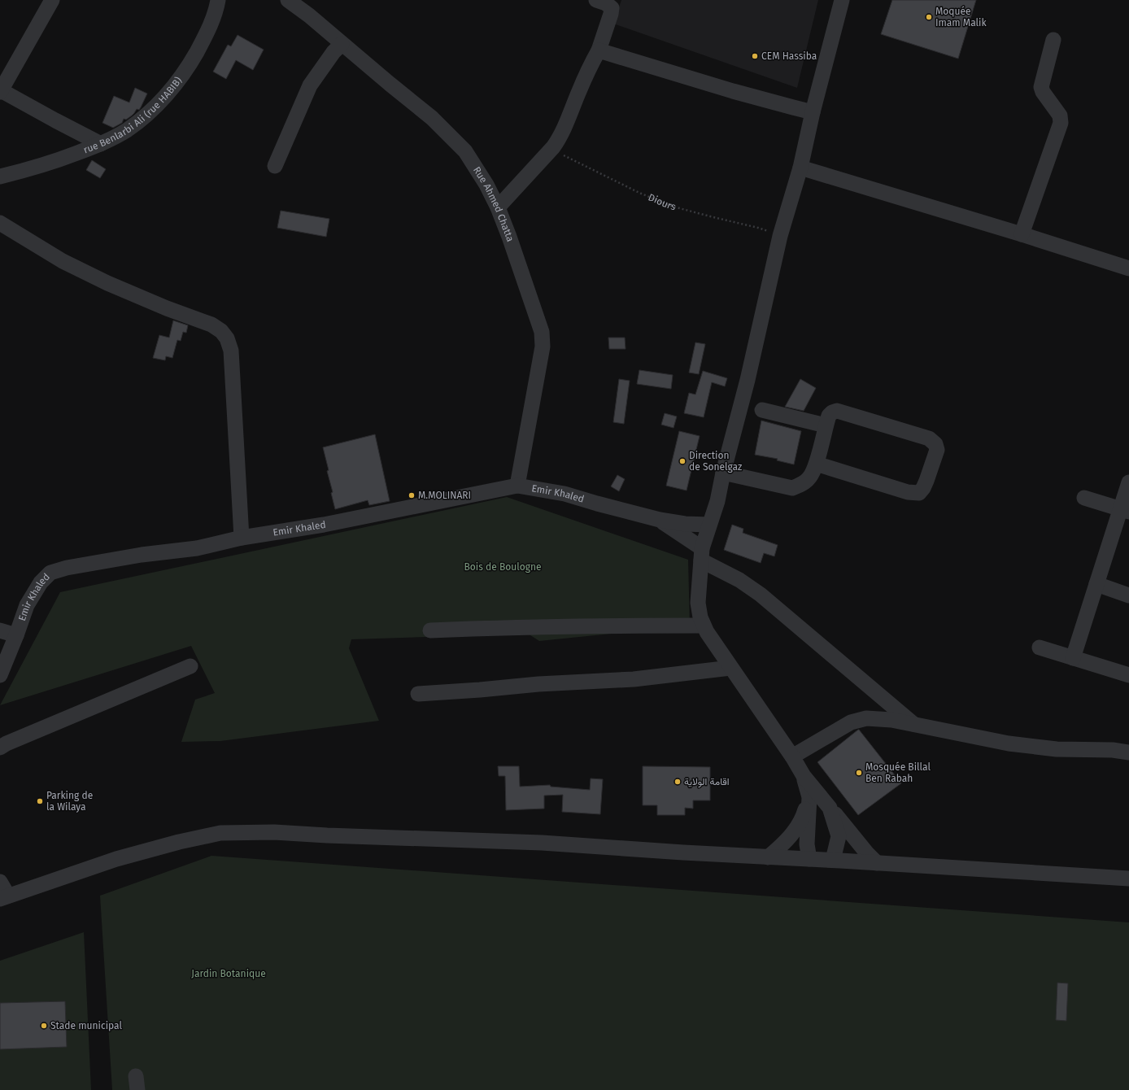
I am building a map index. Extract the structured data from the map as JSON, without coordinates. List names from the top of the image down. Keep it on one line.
{"streets":{"street":["rue Benlarbi Ali (rue HABIB)","Rue Ahmed Chatta","Emir Khaled"],"path":["Diours"]},"crossings":[["Rue Ahmed Chatta","Emir Khaled"]],"parks":["Bois de Boulogne","Jardin Botanique"],"places":["Moquée Imam Malik","CEM Hassiba","Direction de Sonelgaz","M.MOLINARI","Mosquée Billal Ben Rabah","اقامة الولاية","Parking de la Wilaya","Stade municipal"]}
